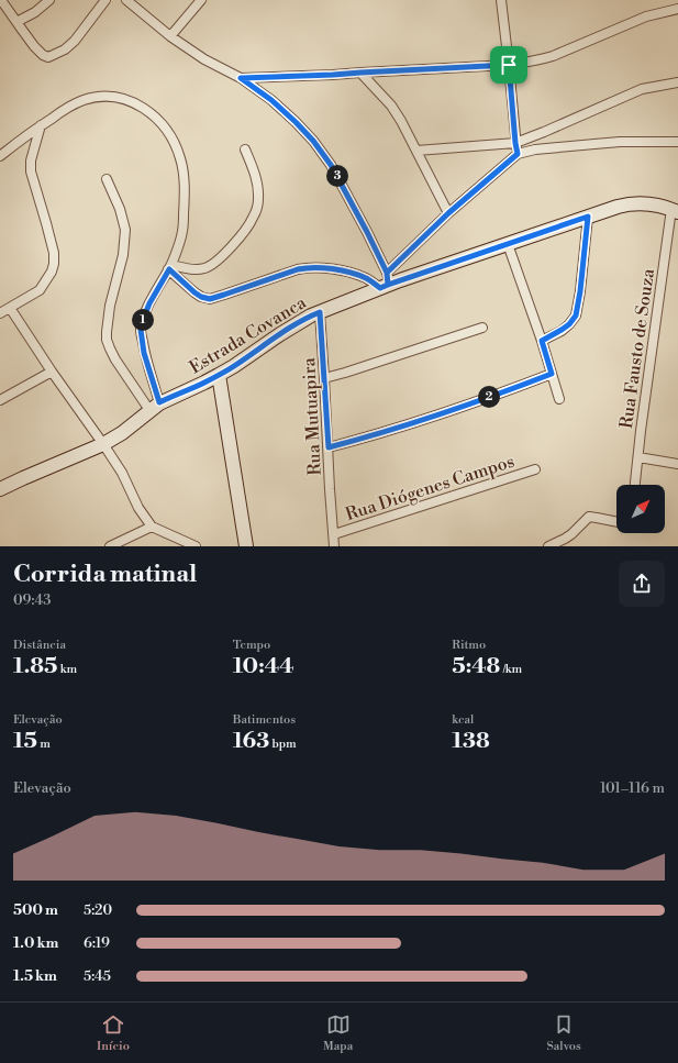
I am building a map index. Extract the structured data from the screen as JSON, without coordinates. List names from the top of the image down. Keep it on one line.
{"streets":{"street":["Estrada Covanca","Rua Fausto de Souza","Rua Mutuapira","Rua Diógenes Campos"]},"crossings":[["Estrada Covanca","Rua Fausto de Souza"],["Estrada Covanca","Rua Mutuapira"],["Rua Mutuapira","Rua Diógenes Campos"]],"north":"top right","page":{"pins":["3","1","2"],"heading":["Corrida matinal","09:43"],"stats":[["Distância","1.85 km"],["Tempo","10:44"],["Ritmo","5:48 /km"],["Elevação","15 m"],["Batimentos","163 bpm"],["kcal","138"]],"chart":["Elevação","101–116 m"],"list":[{"name":"500 m","note":"5:20"},{"name":"1.0 km","note":"6:19"},{"name":"1.5 km","note":"5:45"}],"tabs":["Início","Mapa","Salvos"]}}
